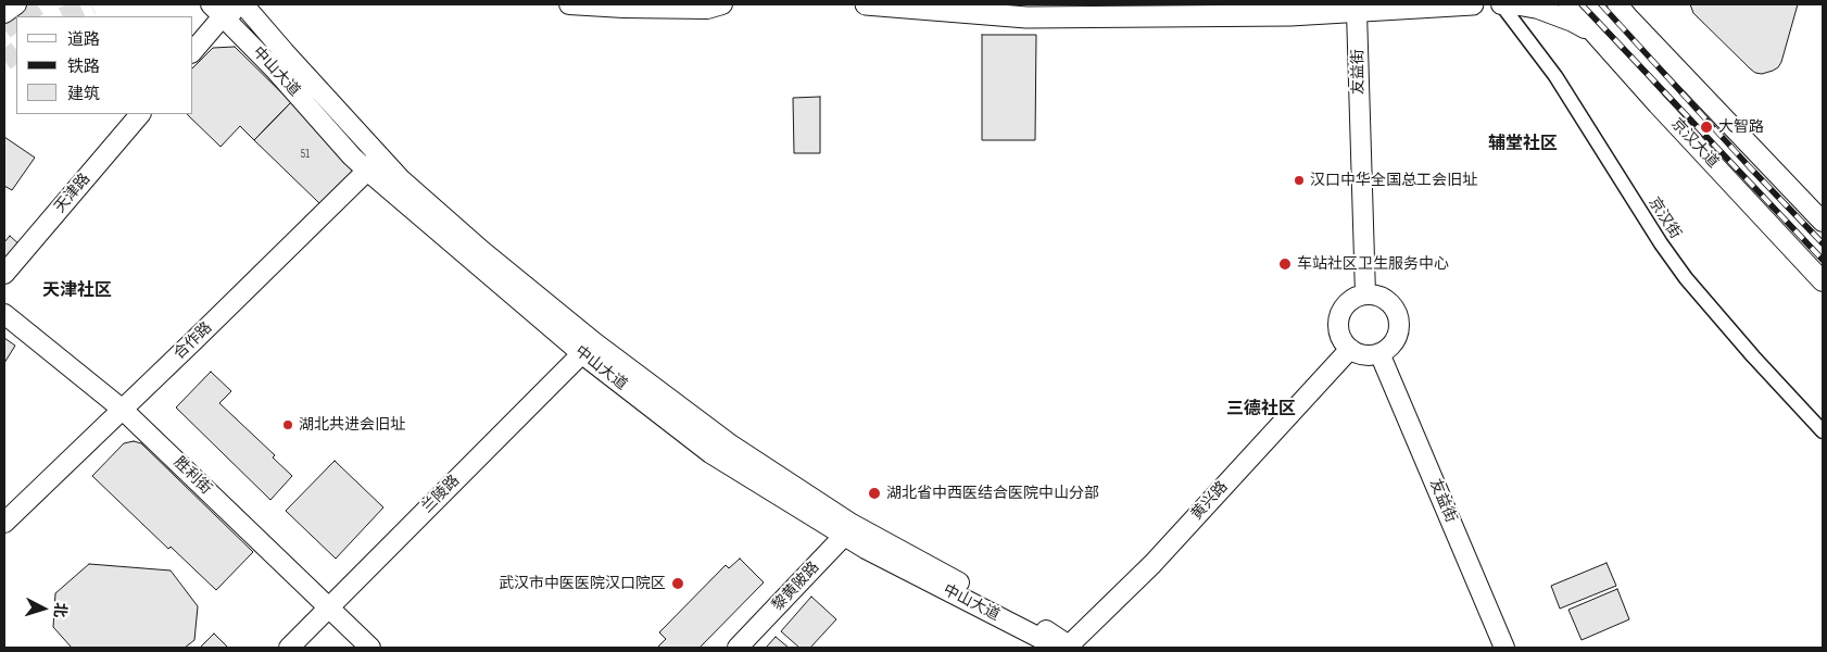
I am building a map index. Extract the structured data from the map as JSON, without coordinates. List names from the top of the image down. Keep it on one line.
{"streets":{"street":["中山大道","友益街","京汉大道","天津路","京汉街","合作路","胜利街","兰陵路","黄兴路","黎黄陂路"]},"crossings":[["中山大道","合作路"],["中山大道","兰陵路"],["中山大道","黄兴路"],["中山大道","黎黄陂路"],["友益街","黄兴路"],["合作路","胜利街"],["胜利街","兰陵路"]],"districts":["辅堂社区","天津社区","三德社区"],"places":["大智路","汉口中华全国总工会旧址","车站社区卫生服务中心","湖北共进会旧址","湖北省中西医结合医院中山分部","武汉市中医医院汉口院区"],"house_numbers":["51"],"legend":["道路","铁路","建筑"],"north":"right"}
